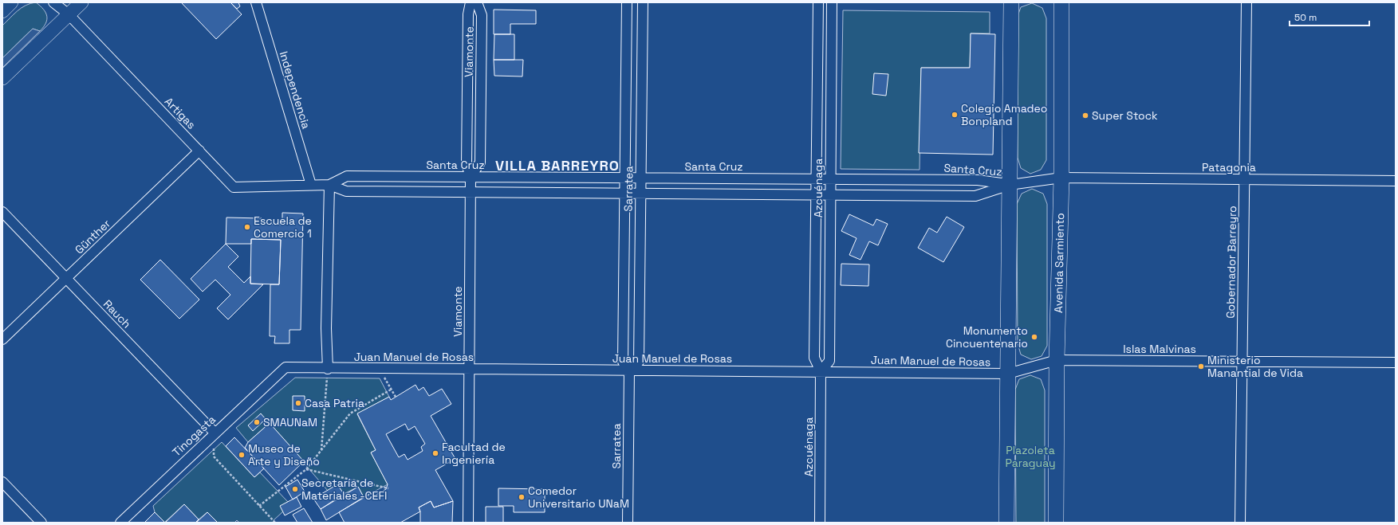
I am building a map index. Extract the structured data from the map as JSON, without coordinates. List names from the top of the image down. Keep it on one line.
{"streets":{"main road":["Avenida Sarmiento"],"street":["Viamonte","Independencia","Artigas","Santa Cruz","Patagonia","Azcuénaga","Sarratea","Günther","Gobernador Barreyro","Rauch","Islas Malvinas","Juan Manuel de Rosas","Tinogasta"]},"crossings":[["Viamonte","Santa Cruz"],["Viamonte","Juan Manuel de Rosas"],["Independencia","Artigas"],["Independencia","Santa Cruz"],["Artigas","Santa Cruz"],["Artigas","Günther"],["Santa Cruz","Patagonia"],["Santa Cruz","Azcuénaga"],["Santa Cruz","Sarratea"],["Patagonia","Gobernador Barreyro"],["Patagonia","Avenida Sarmiento"],["Azcuénaga","Juan Manuel de Rosas"],["Sarratea","Juan Manuel de Rosas"],["Günther","Rauch"],["Gobernador Barreyro","Islas Malvinas"],["Avenida Sarmiento","Islas Malvinas"],["Avenida Sarmiento","Juan Manuel de Rosas"],["Rauch","Tinogasta"],["Islas Malvinas","Juan Manuel de Rosas"],["Juan Manuel de Rosas","Tinogasta"]],"districts":["VILLA BARREYRO"],"parks":["Plazoleta Paraguay"],"places":["Colegio Amadeo Bonpland","Super Stock","Escuela de Comercio 1","Monumento Cincuentenario","Ministerio Manantial de Vida","Casa Patria","SMAUNaM","Facultad de Ingeniería","Museo de Arte y Diseño","Secretaría de Materiales -CEFI","Comedor Universitario UNaM"],"scale_bar":"50 m"}
